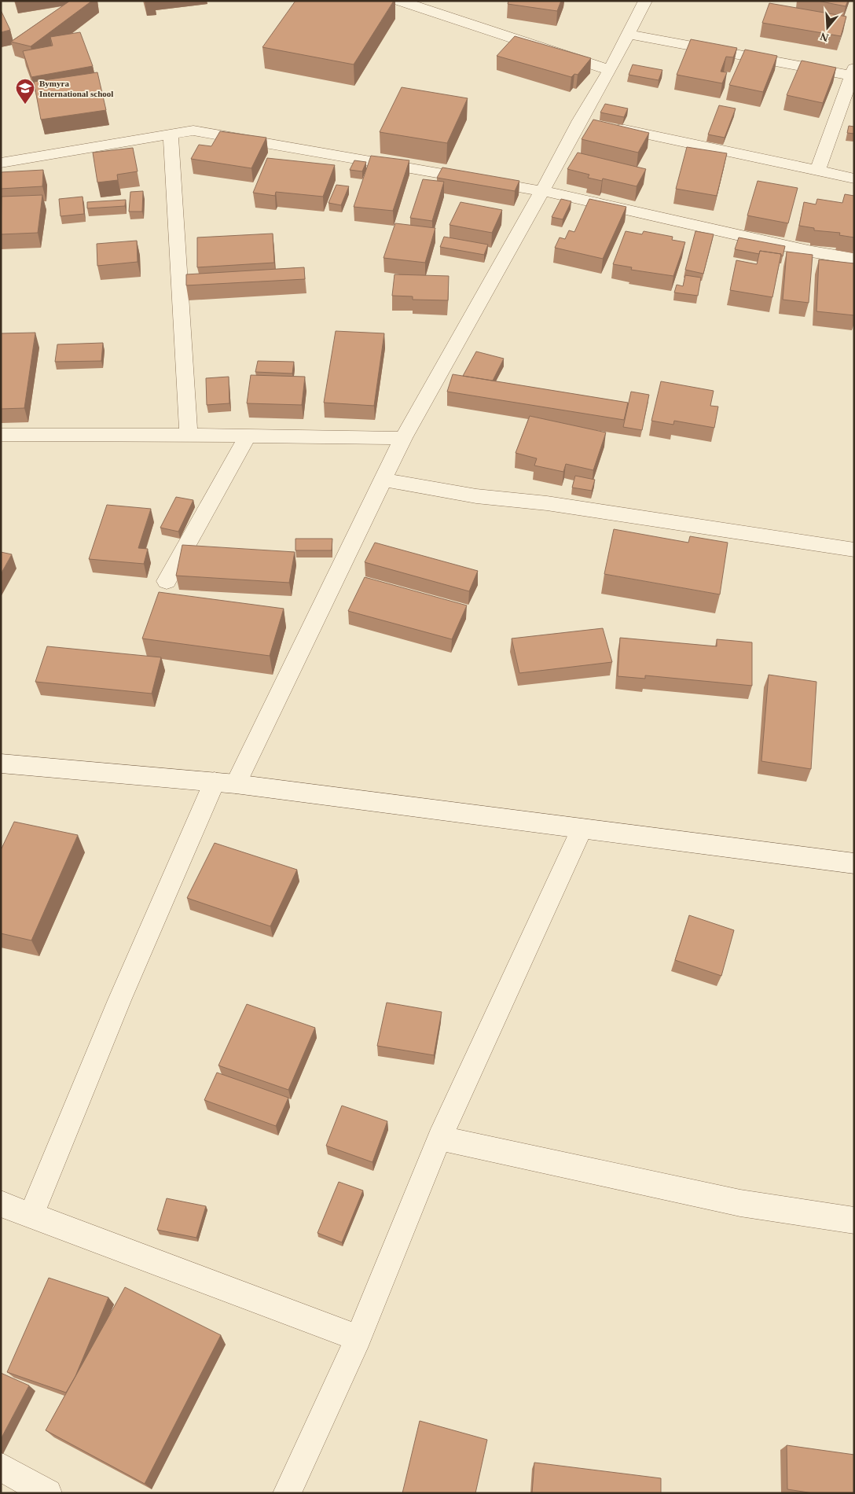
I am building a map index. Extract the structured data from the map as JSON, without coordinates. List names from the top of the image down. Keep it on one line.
{"places":{"school or university":["Bymyra International school"]},"north":"bottom"}
